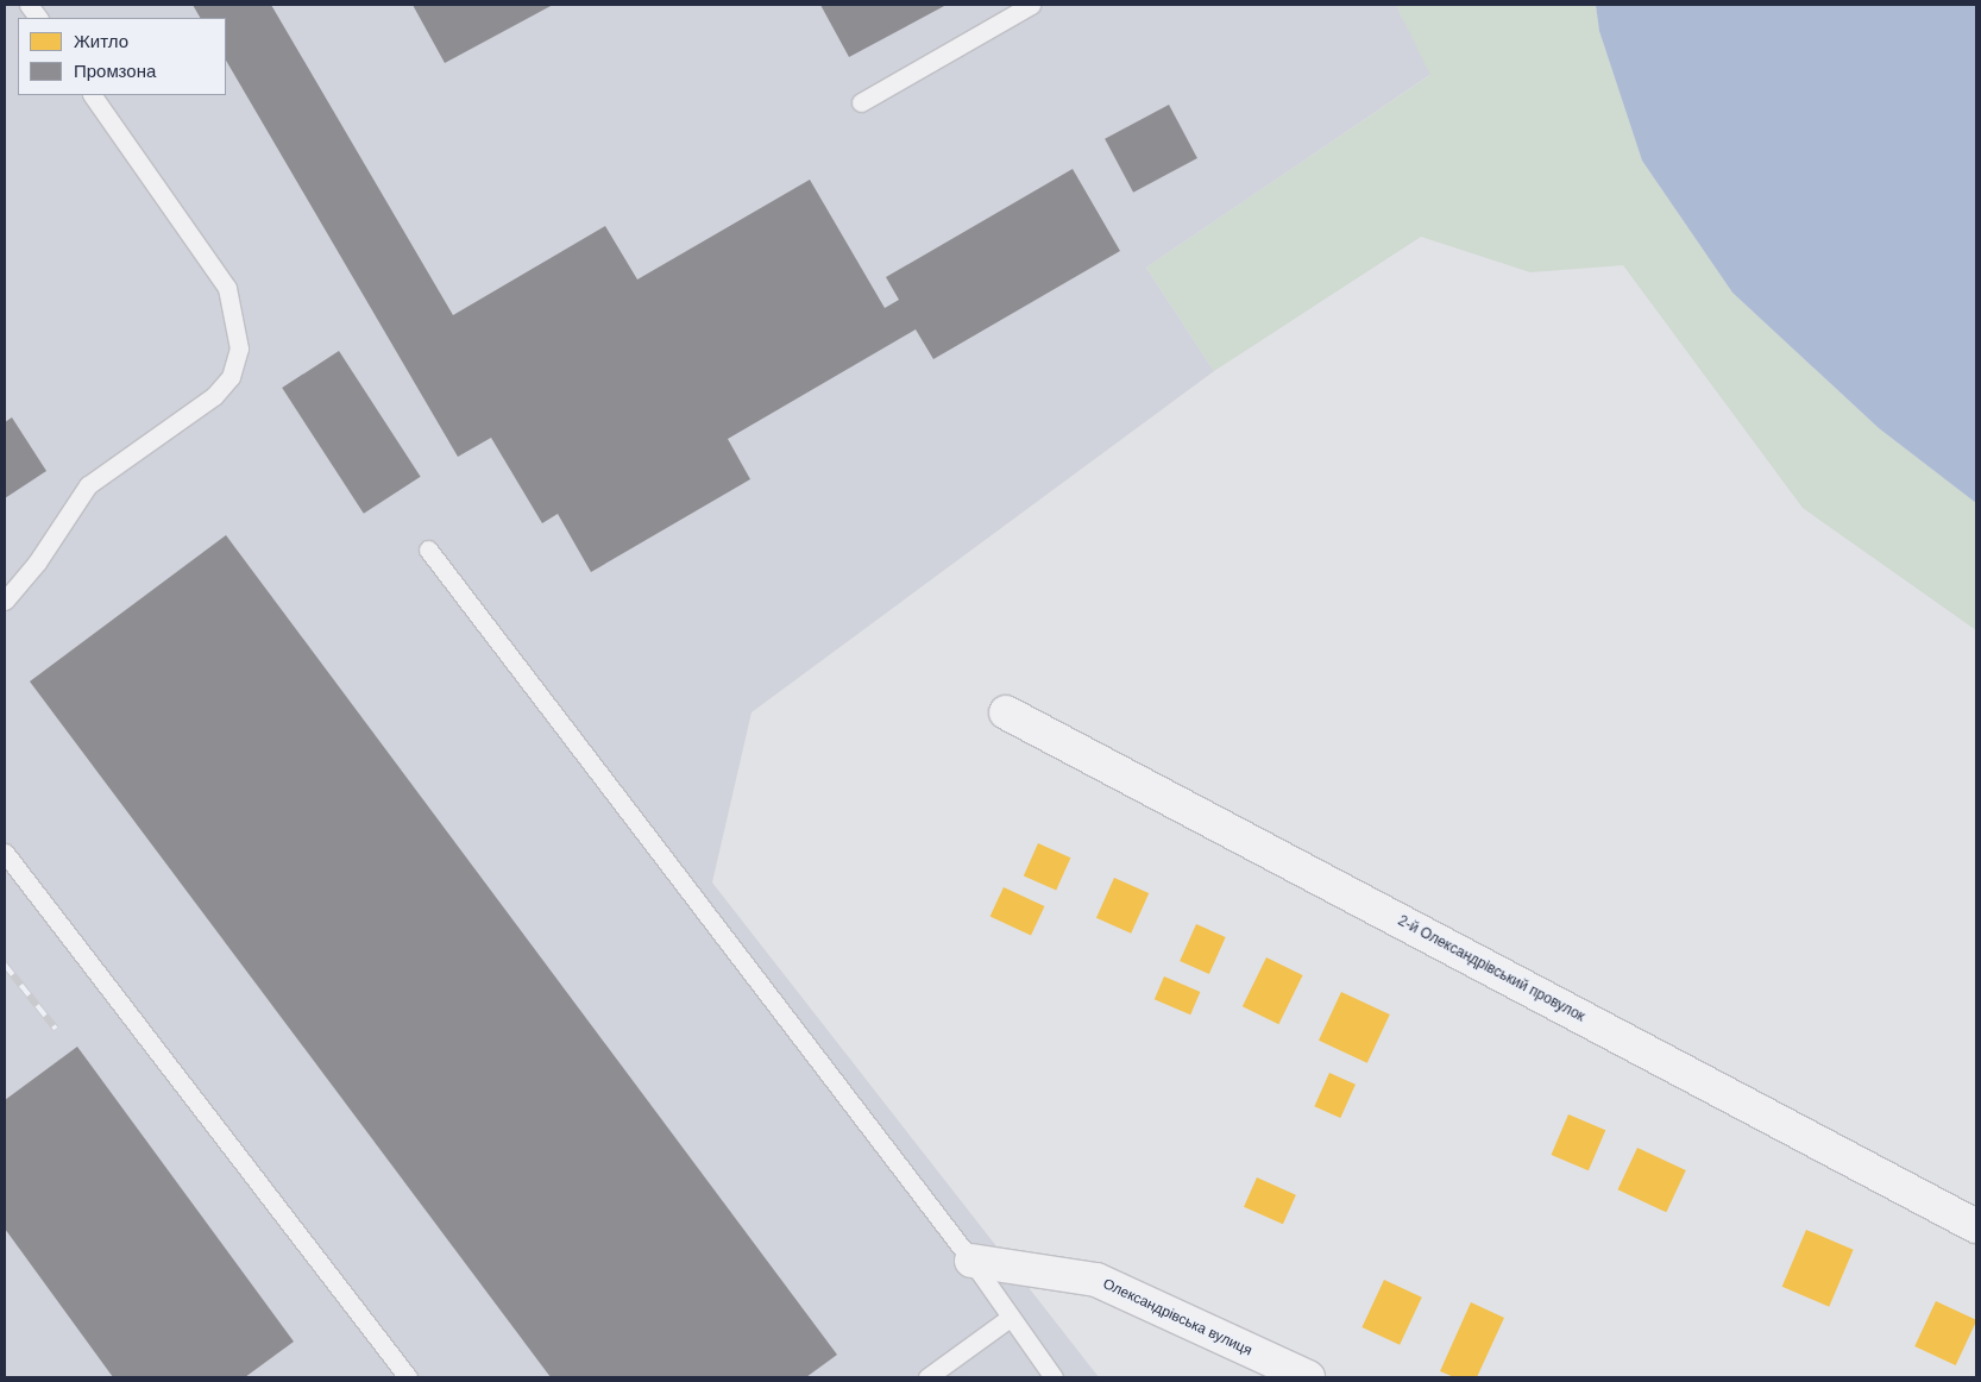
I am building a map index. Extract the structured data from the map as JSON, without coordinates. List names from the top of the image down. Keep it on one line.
{"streets":{"street":["2-й Олександрівський провулок","Олександрівська вулиця"]},"legend":["Житло","Промзона"]}
